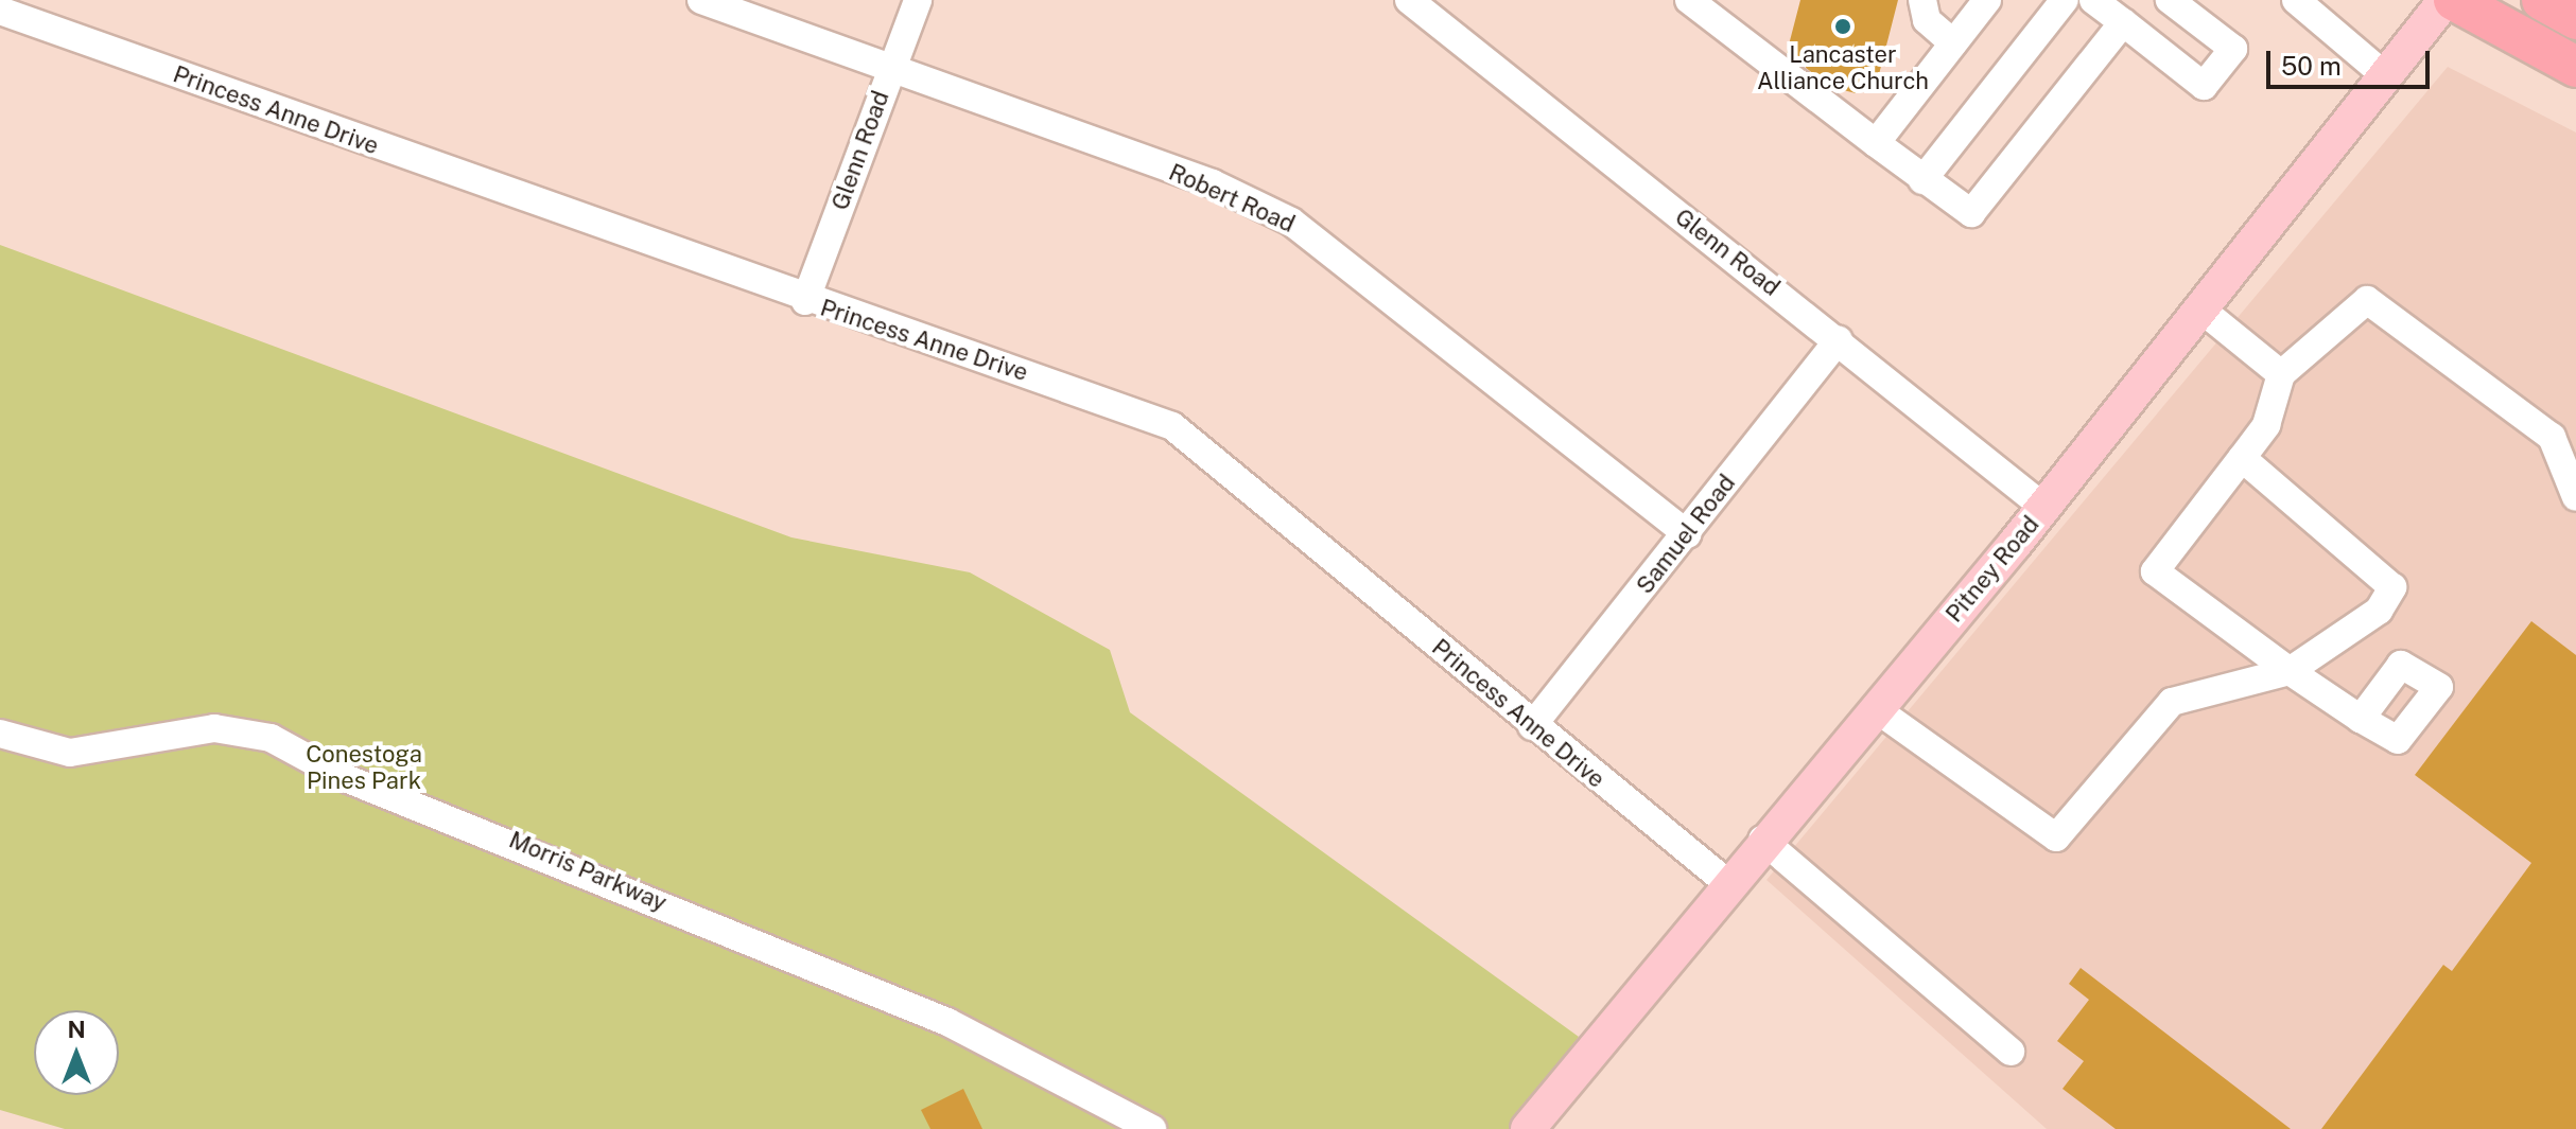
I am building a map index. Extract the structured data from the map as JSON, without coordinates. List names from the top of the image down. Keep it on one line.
{"streets":{"main road":["Pitney Road"],"street":["Princess Anne Drive","Glenn Road","Robert Road","Samuel Road","Morris Parkway"]},"crossings":[["Princess Anne Drive","Glenn Road"],["Princess Anne Drive","Samuel Road"],["Princess Anne Drive","Pitney Road"],["Glenn Road","Robert Road"],["Glenn Road","Samuel Road"],["Glenn Road","Pitney Road"],["Robert Road","Samuel Road"]],"parks":["Conestoga Pines Park"],"places":["Lancaster Alliance Church"],"scale_bar":"50 m","north":"top"}
